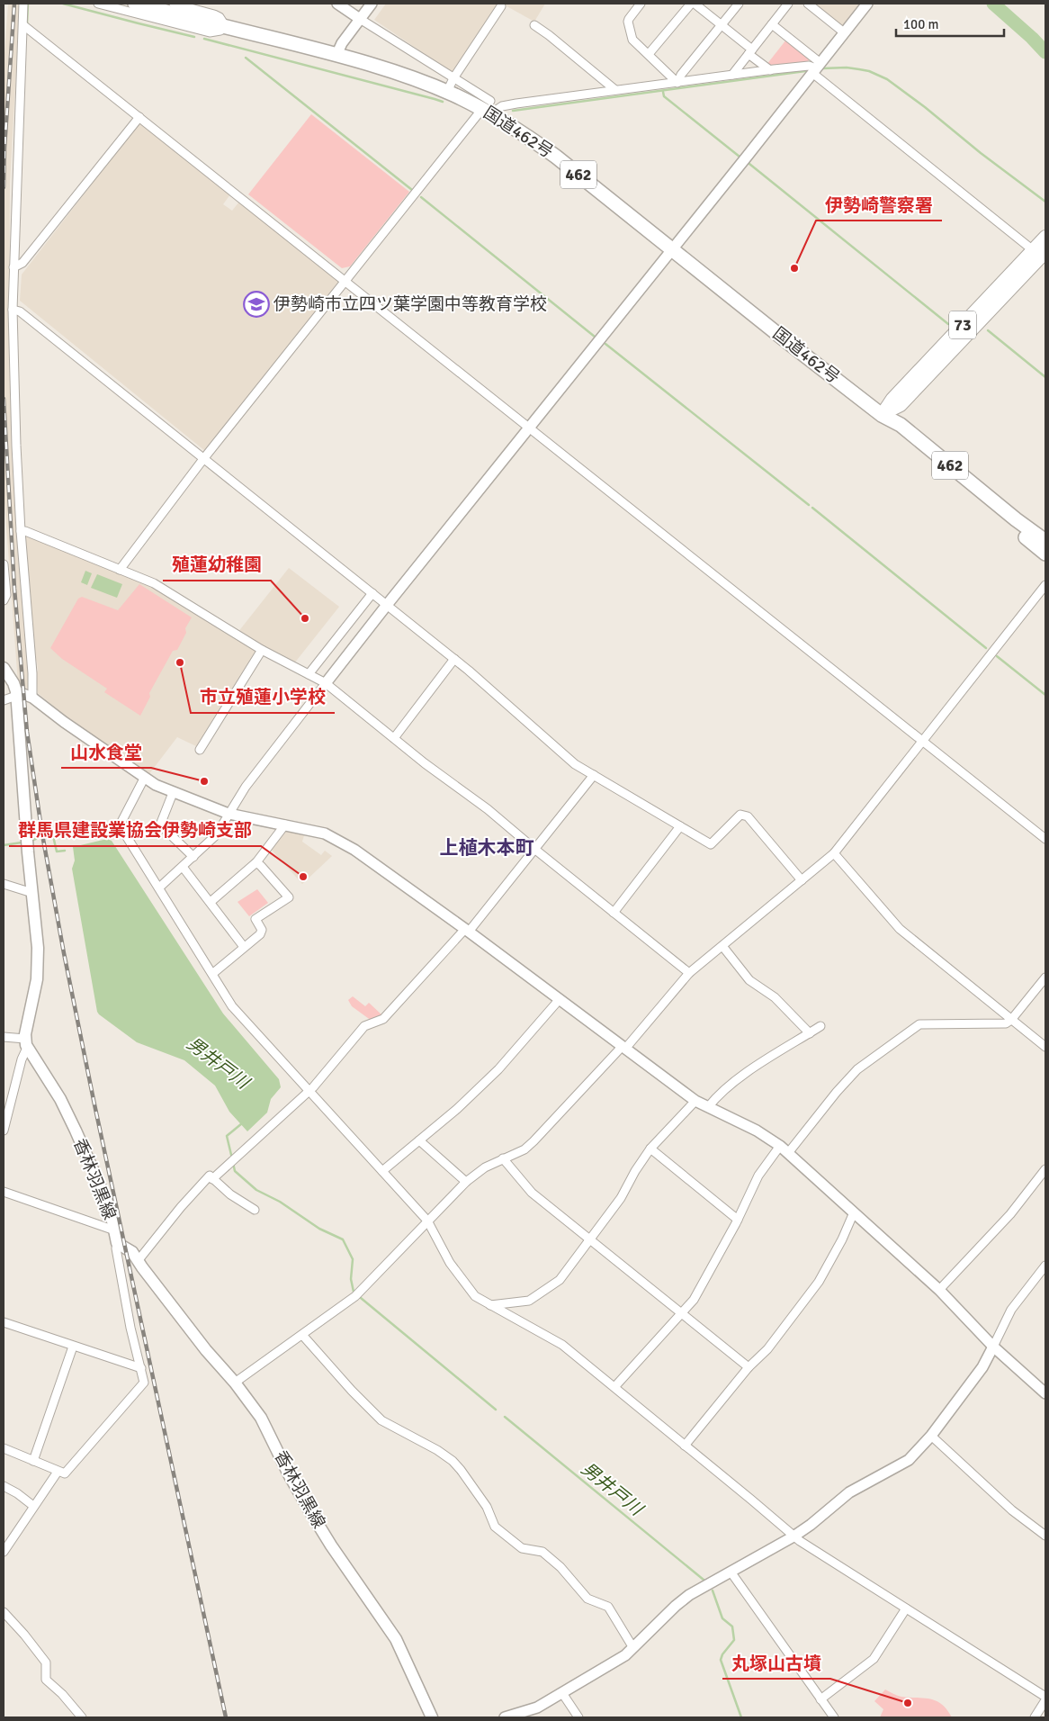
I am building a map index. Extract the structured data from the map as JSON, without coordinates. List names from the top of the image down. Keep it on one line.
{"streets":{"highway":["国道462号","462"],"main road":["73","香林羽黒線"]},"crossings":[["国道462号","73"]],"districts":["上植木本町"],"water":["男井戸川"],"places":{"other":["伊勢崎警察署","殖蓮幼稚園","市立殖蓮小学校","山水食堂","群馬県建設業協会伊勢崎支部","丸塚山古墳"],"school or university":["伊勢崎市立四ツ葉学園中等教育学校"]},"scale_bar":"100 m"}
